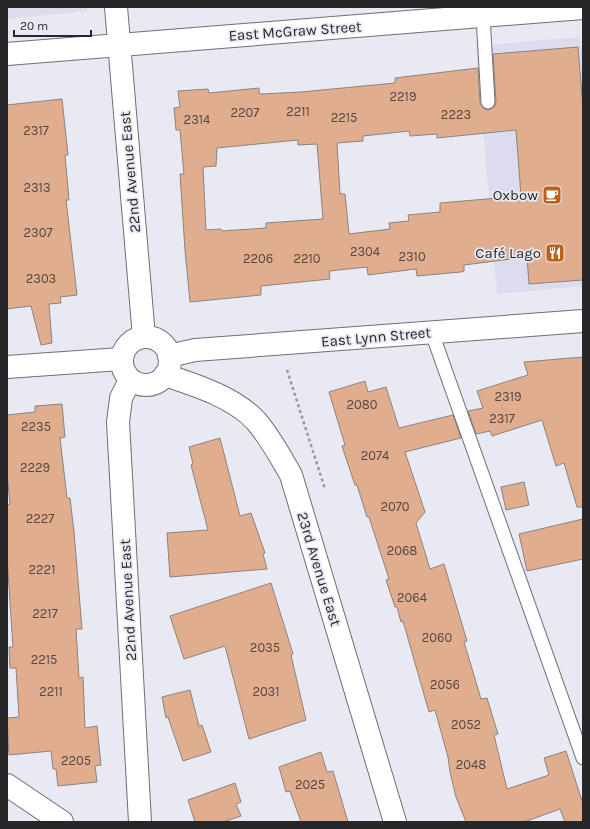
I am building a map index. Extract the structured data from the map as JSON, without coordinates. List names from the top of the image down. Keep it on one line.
{"streets":{"street":["East McGraw Street","22nd Avenue East","East Lynn Street","23rd Avenue East"]},"crossings":[["East McGraw Street","22nd Avenue East"],["22nd Avenue East","East Lynn Street"],["22nd Avenue East","23rd Avenue East"],["East Lynn Street","23rd Avenue East"]],"places":{"cafe":["Oxbow"],"restaurant":["Café Lago"]},"house_numbers":["2219","2211","2207","2223","2215","2314","2317","2313","2307","2304","2310","2206","2210","2303","2319","2080","2317","2235","2074","2229","2070","2227","2068","2221","2064","2217","2060","2035","2215","2056","2211","2031","2052","2205","2048","2025"],"scale_bar":"20 m"}
